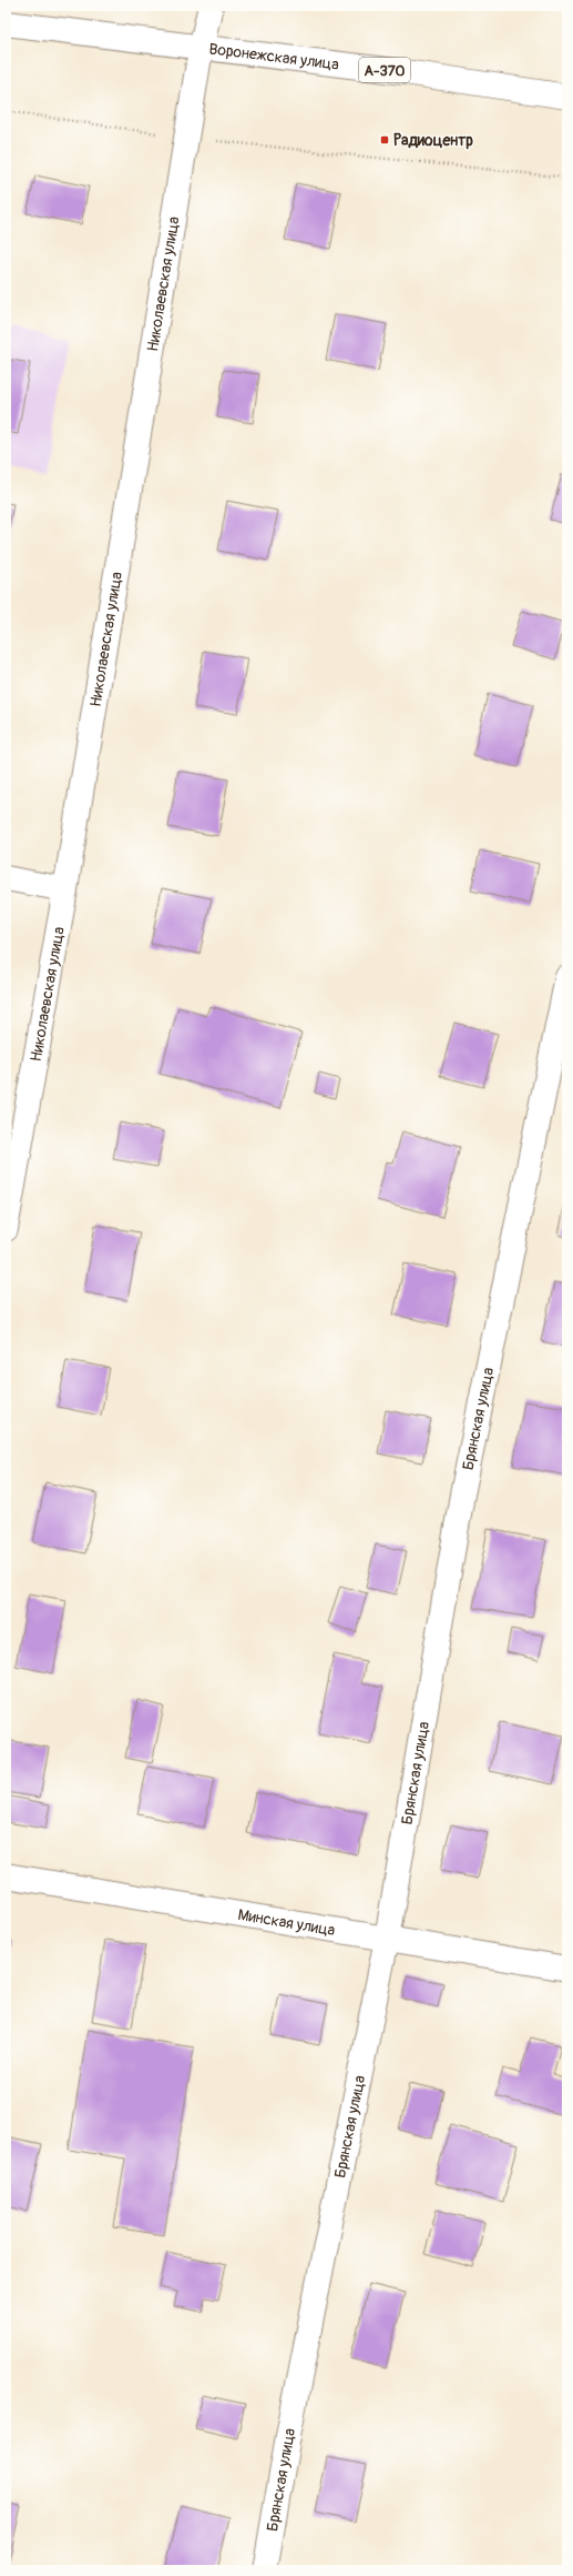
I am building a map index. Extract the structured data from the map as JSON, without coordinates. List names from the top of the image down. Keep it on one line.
{"streets":{"main road":["Воронежская улица","А-370","Николаевская улица","Брянская улица","Минская улица"]},"crossings":[["Воронежская улица","Николаевская улица"],["Брянская улица","Минская улица"]],"places":{"transit":["Радиоцентр"]}}
